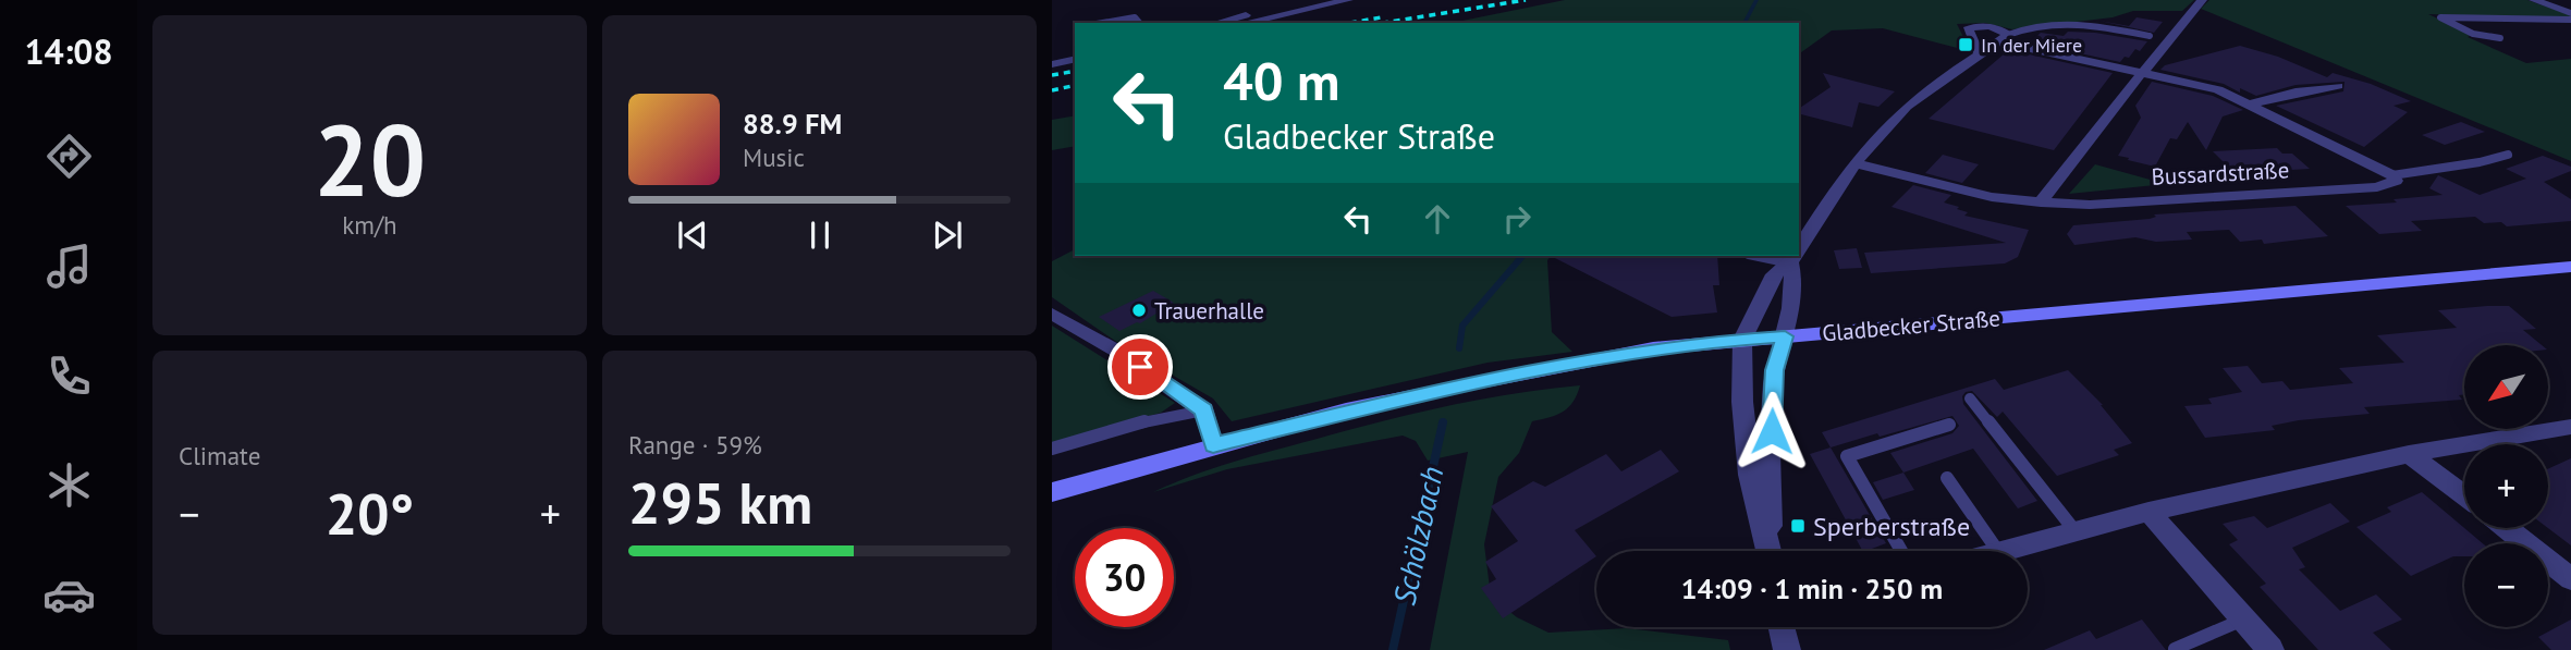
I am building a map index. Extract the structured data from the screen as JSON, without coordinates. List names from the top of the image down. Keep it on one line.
{"streets":{"main road":["Gladbecker Straße"],"street":["Bussardstraße"]},"water":["Schölzbach"],"places":{"transit":["In der Miere","Sperberstraße"],"other":["Trauerhalle"]},"north":"bottom left","page":{"tabs":"14:08","tile":[["20","km/h"],"Climate",["Range · 59%","295 km"]],"turn":["40 m","Gladbecker Straße"],"song":["88.9 FM","Music"],"map_buttons":["+","−"],"heat":["−","20°","+"],"limit":"30","trip":"14:09 · 1 min · 250 m"}}
